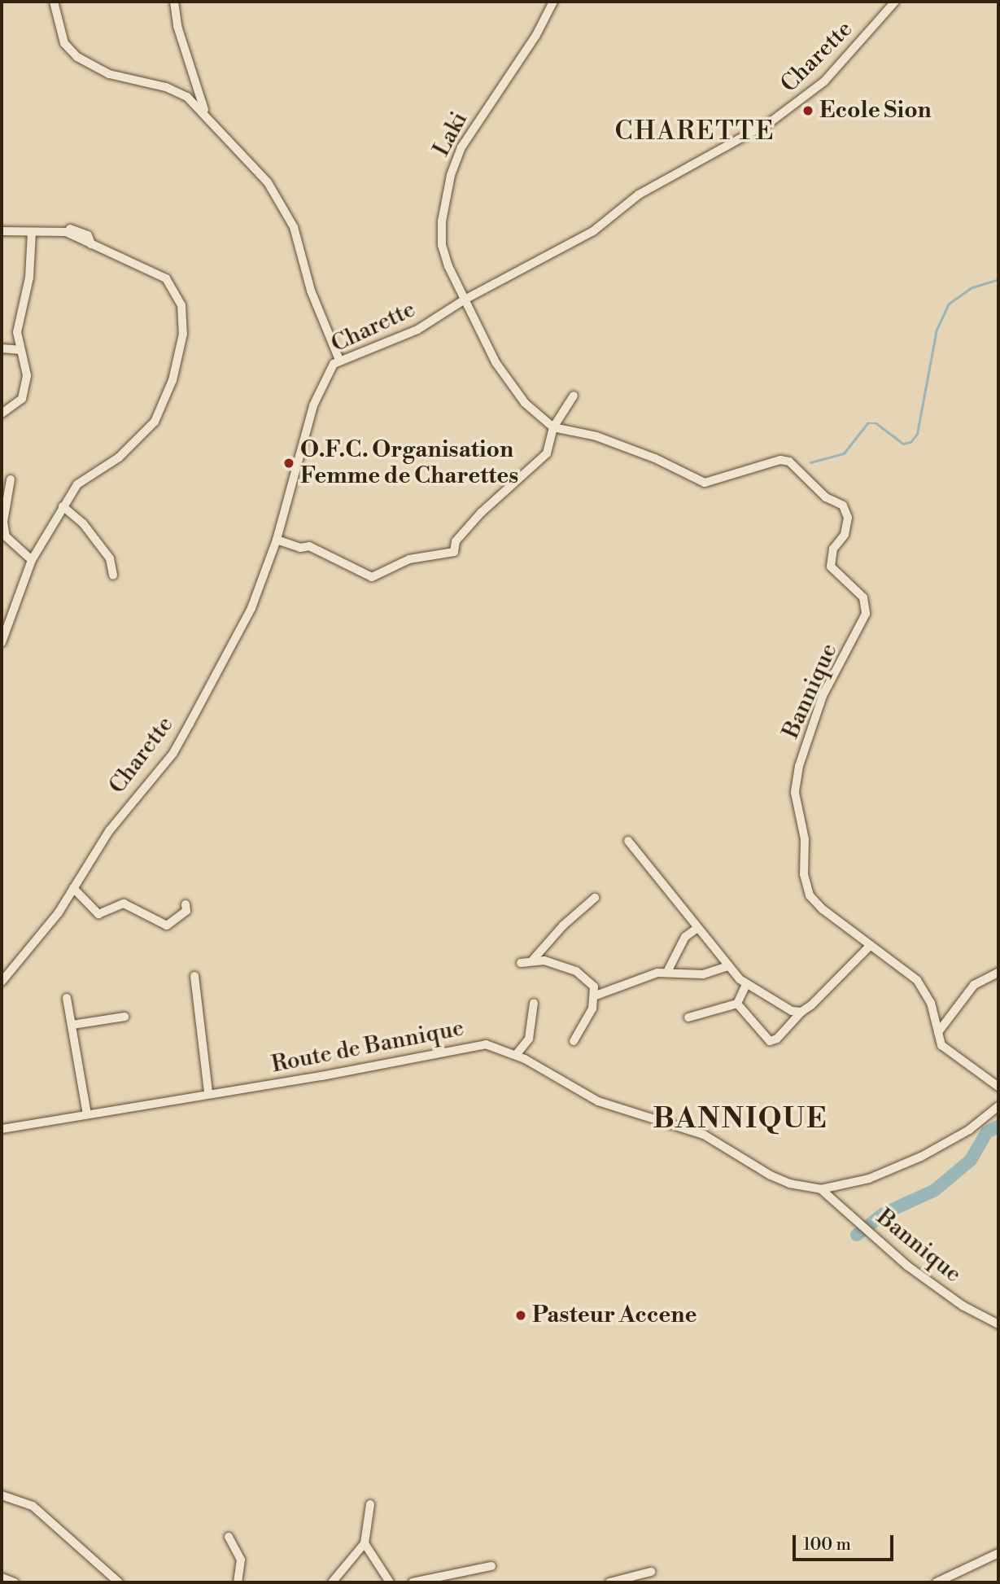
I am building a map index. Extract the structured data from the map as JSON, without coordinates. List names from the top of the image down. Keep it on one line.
{"streets":{"street":["Charette","Laki","Bannique","Route de Bannique"]},"crossings":[["Charette","Laki"],["Laki","Bannique"],["Bannique","Route de Bannique"]],"districts":["CHARETTE","BANNIQUE"],"places":["Ecole Sion","O.F.C. Organisation Femme de Charettes","Pasteur Accene"],"scale_bar":"100 m"}
